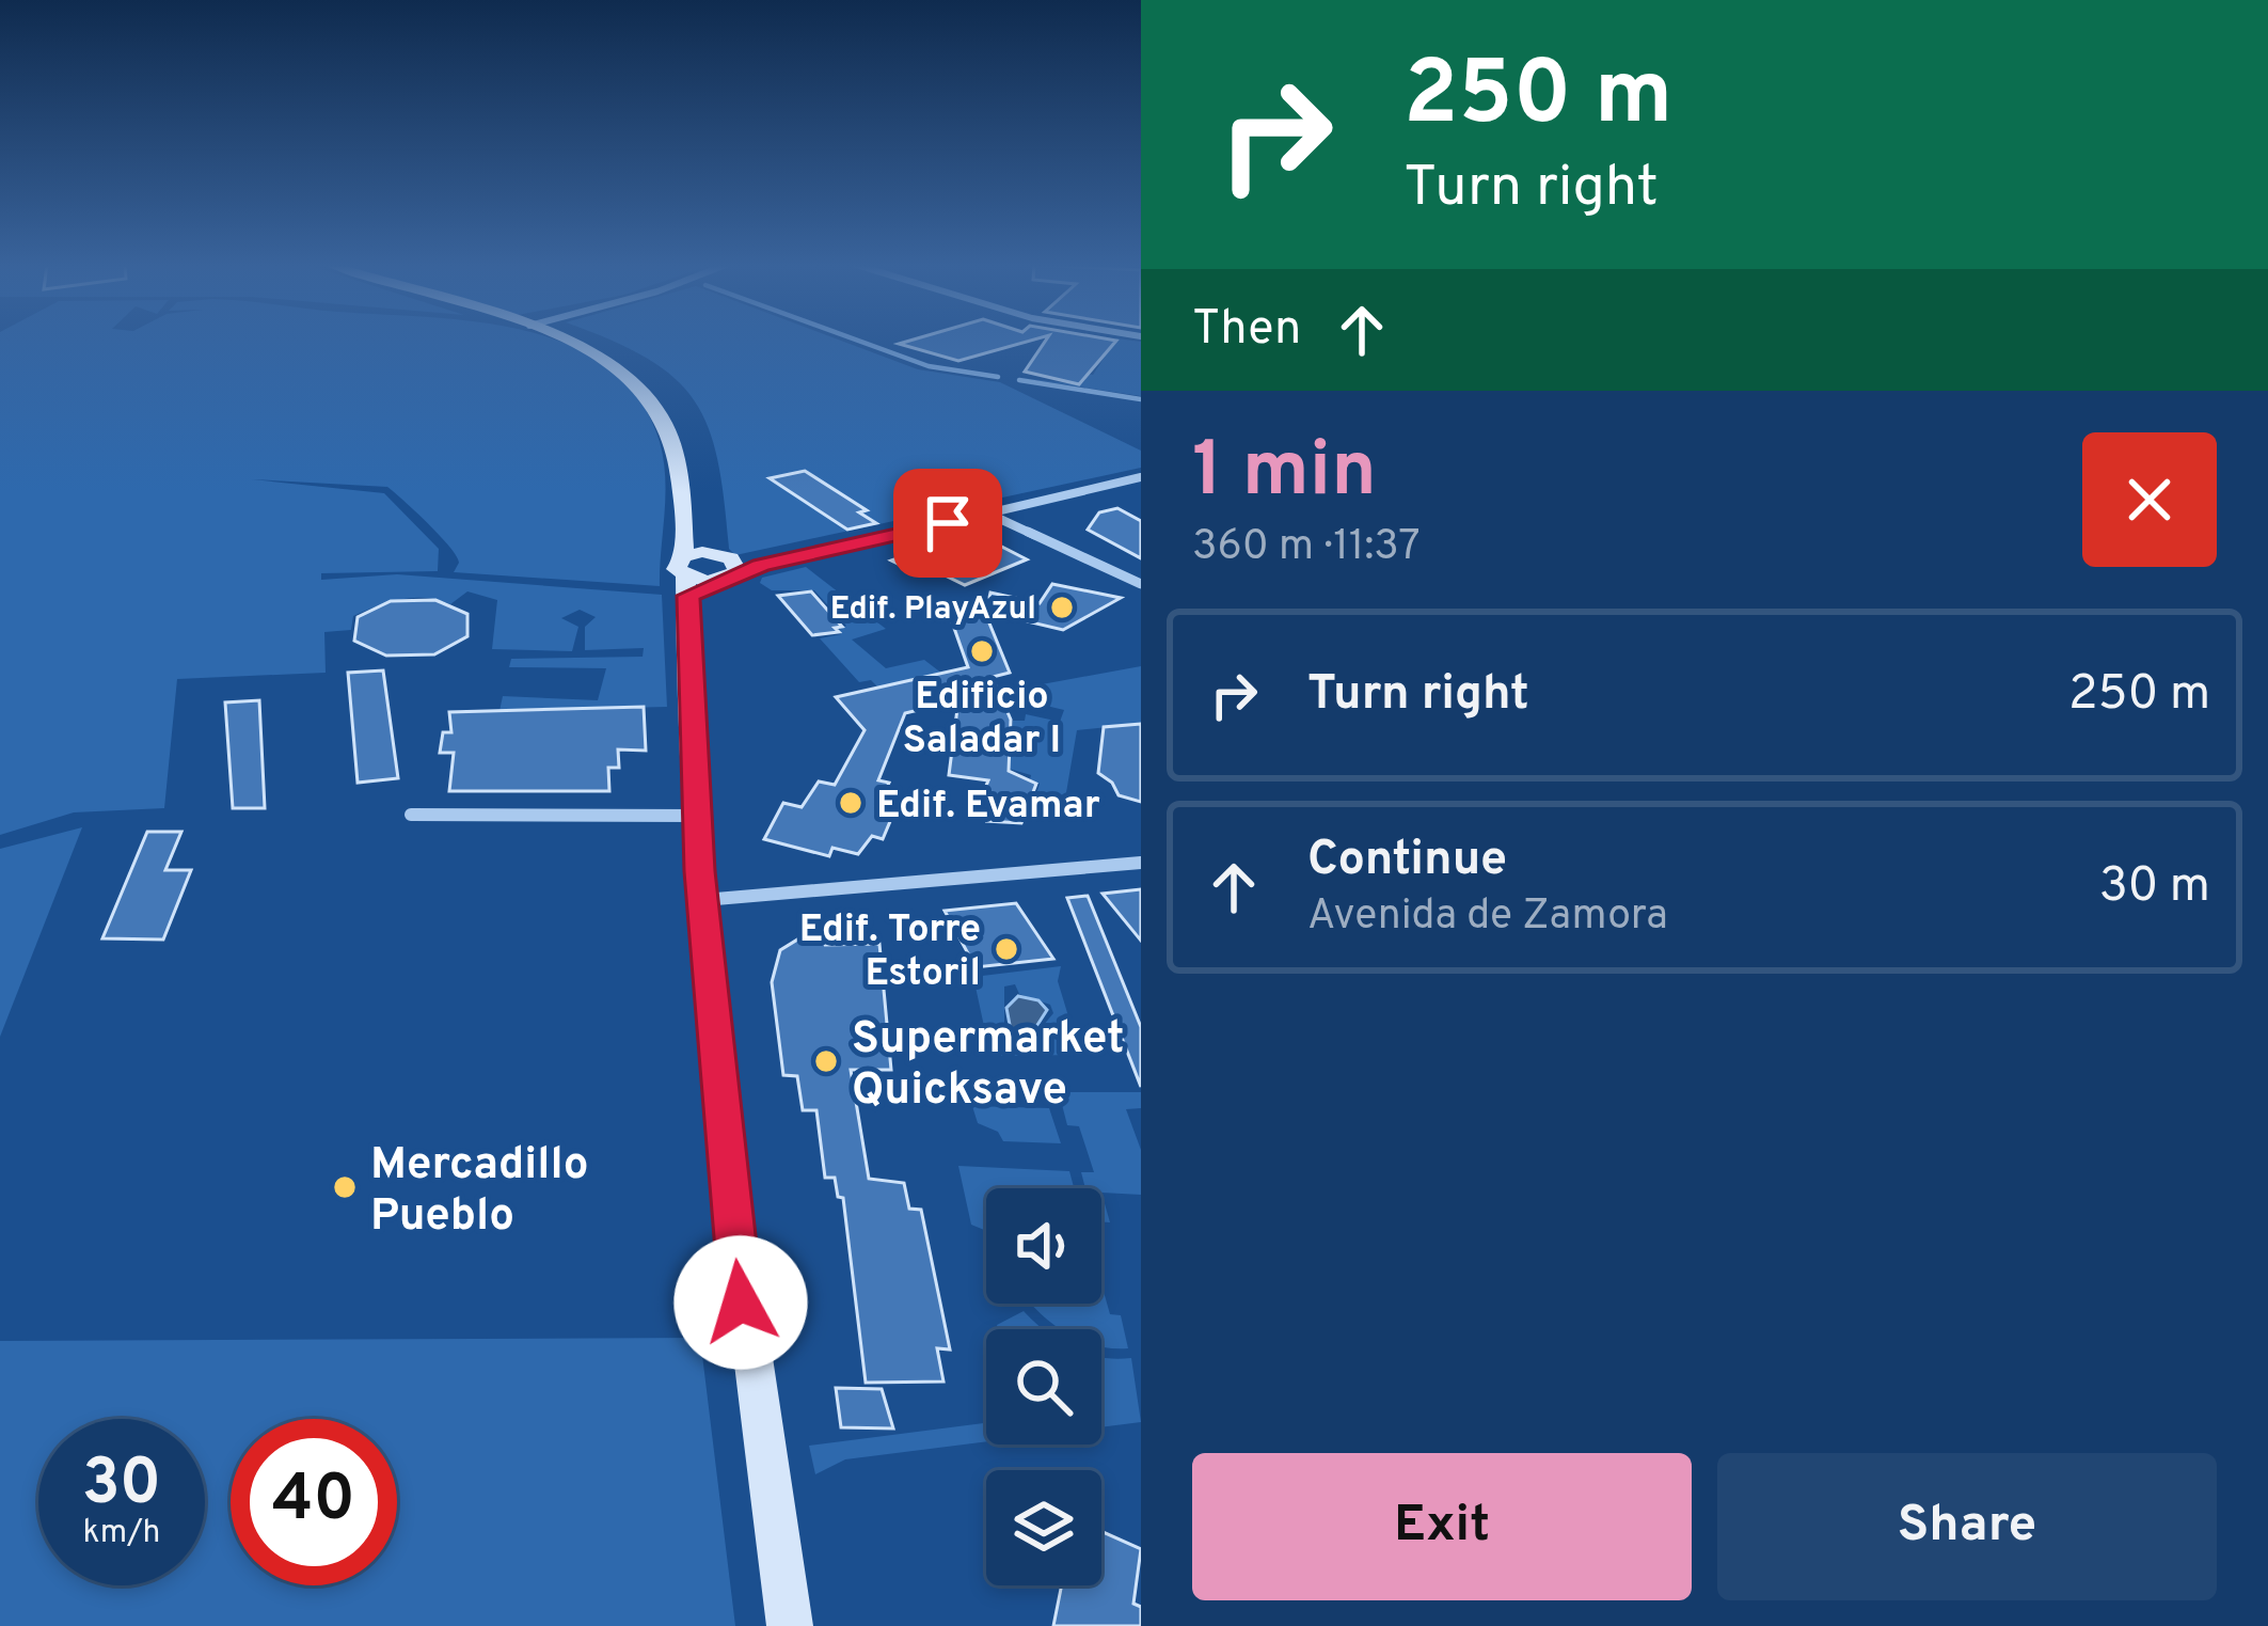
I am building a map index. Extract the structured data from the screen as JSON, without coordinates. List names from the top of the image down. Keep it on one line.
{"places":["Edif. PlayAzul","Edificio Saladar I","Edif. Evamar","Edif. Torre Estoril","Supermarket Quicksave","Mercadillo Pueblo"],"page":{"turn":["250 m","Turn right"],"then":"Then","heading":["1 min","360 m · 11:37"],"list":[{"name":"Turn right","value":"250 m"},{"name":"Continue","note":"Avenida de Zamora","value":"30 m"}],"speed":"30 km/h","limit":"40","buttons":["Exit","Share"]}}
